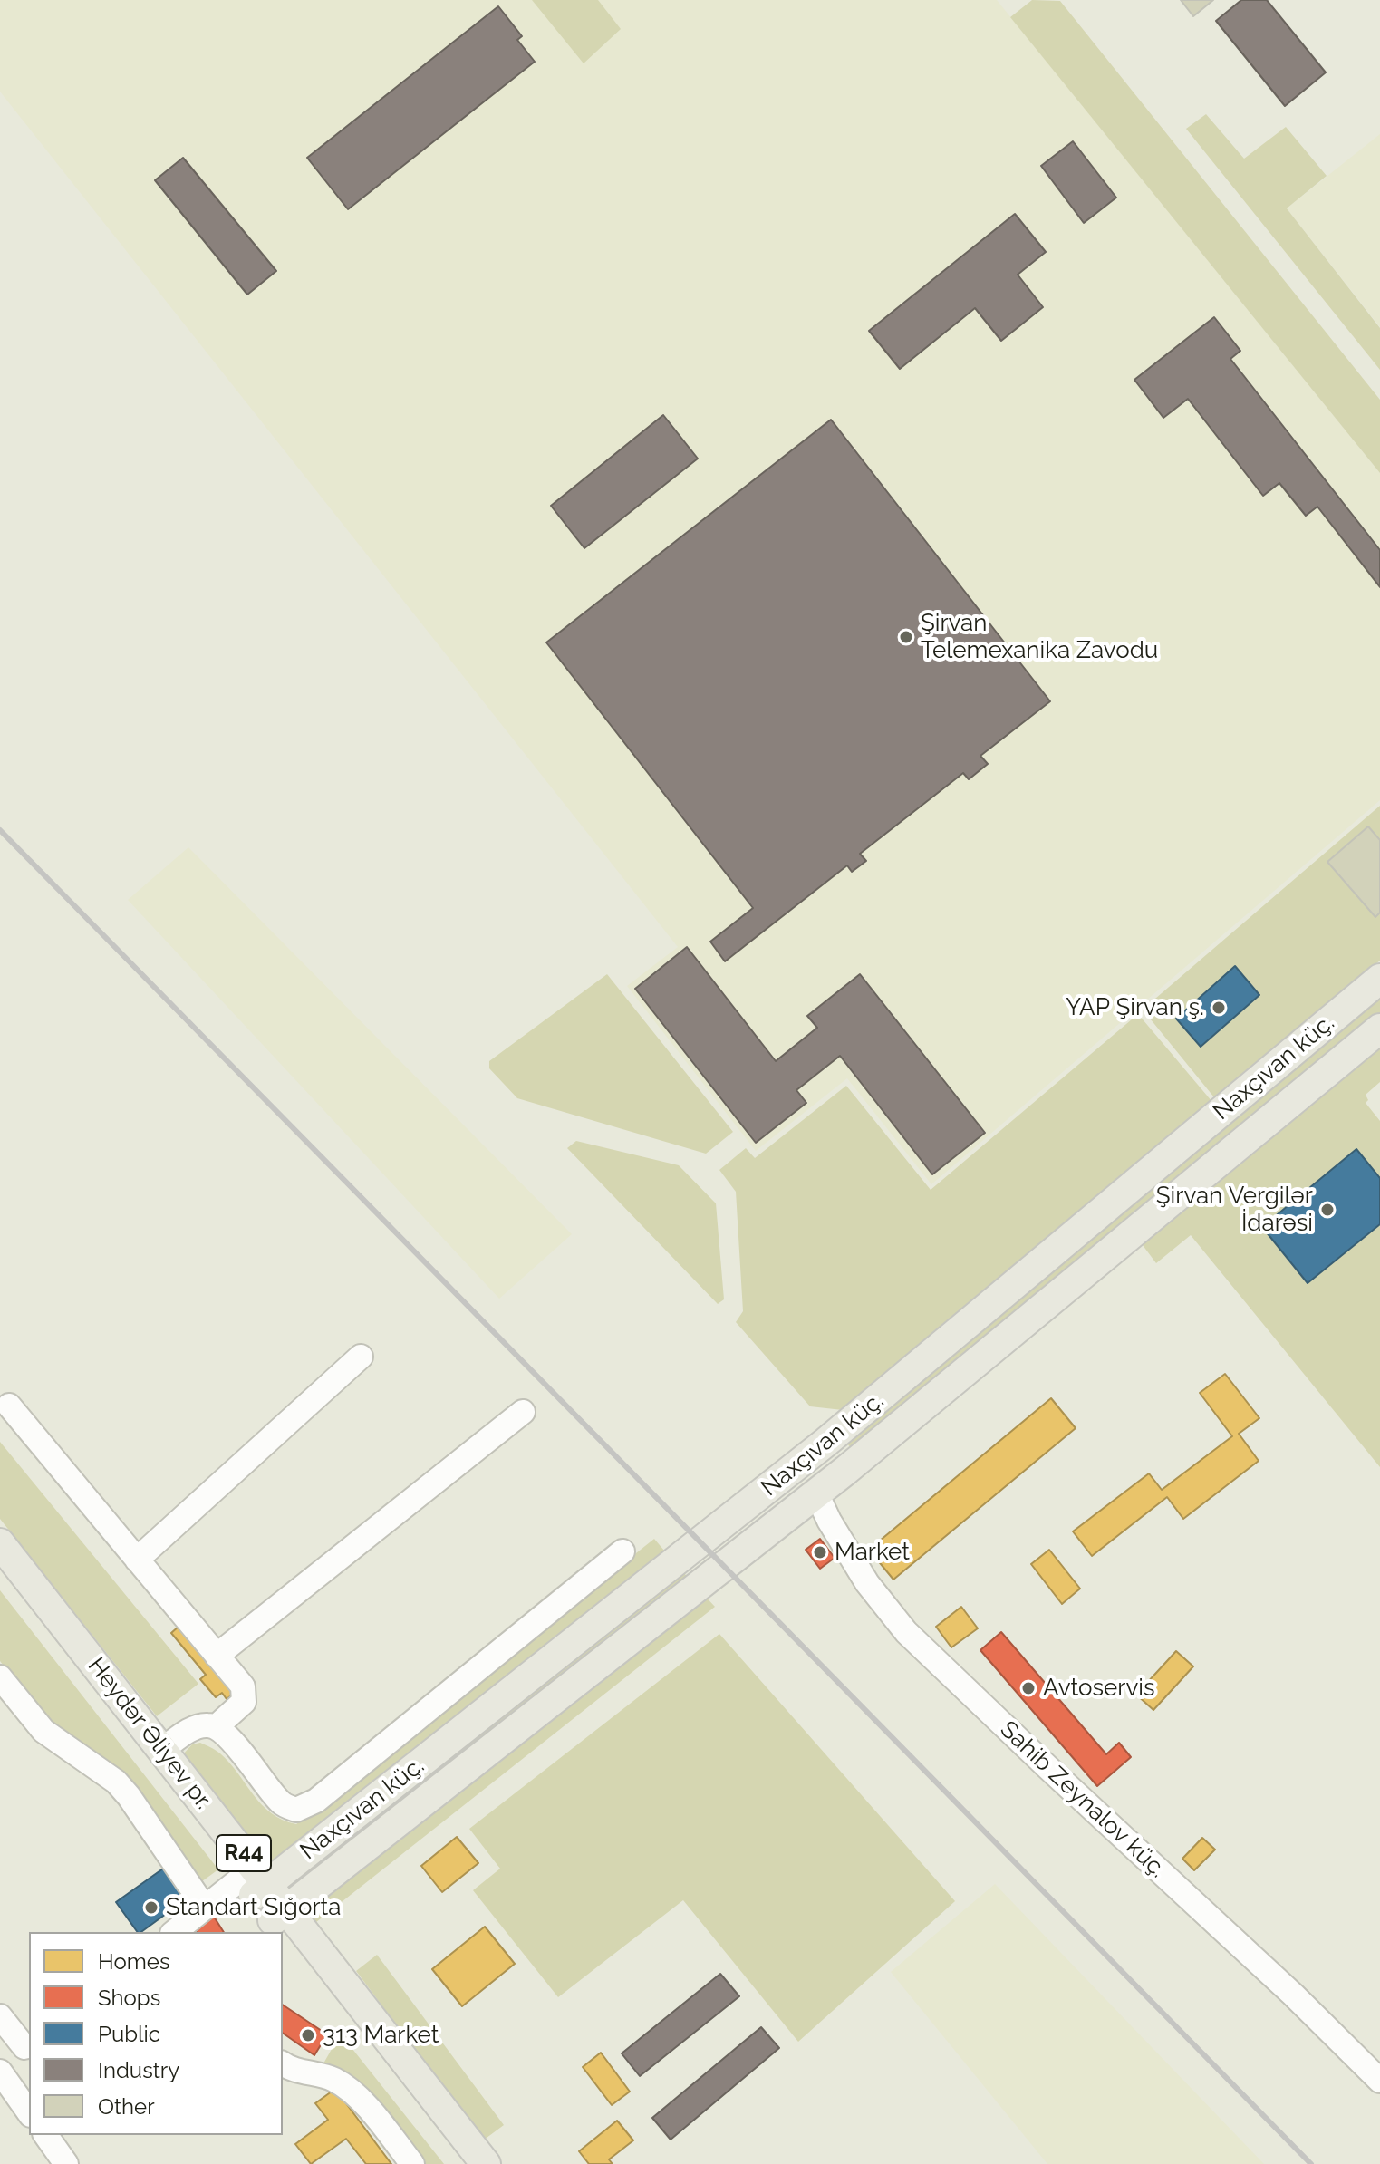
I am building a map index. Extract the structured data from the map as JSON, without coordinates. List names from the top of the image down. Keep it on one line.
{"streets":{"main road":["Naxçıvan küç.","Heydər Əliyev pr.","R44"],"street":["Sahib Zeynalov küç."]},"crossings":[["Naxçıvan küç.","Heydər Əliyev pr."],["Naxçıvan küç.","Sahib Zeynalov küç."]],"places":["Şirvan Telemexanika Zavodu","YAP Şirvan ş.","Şirvan Vergilər İdarəsi","Market","Avtoservis","Standart Sığorta","313 Market"],"legend":["Homes","Shops","Public","Industry","Other"]}
